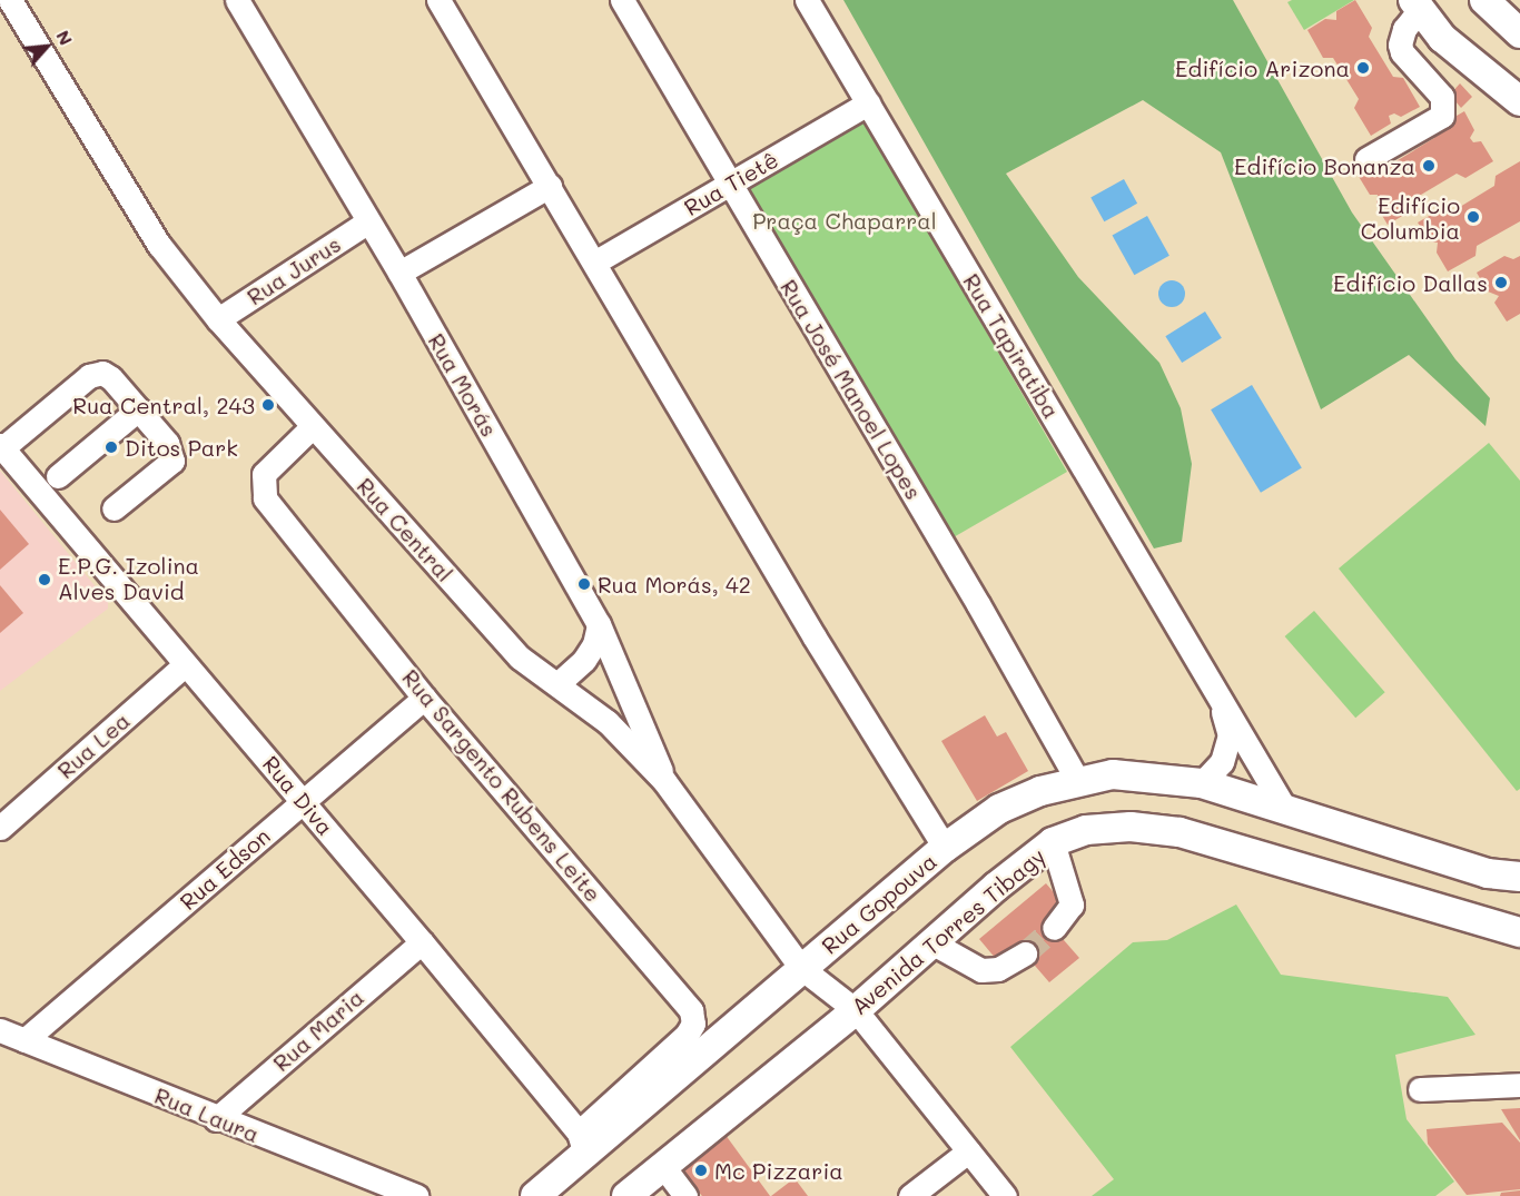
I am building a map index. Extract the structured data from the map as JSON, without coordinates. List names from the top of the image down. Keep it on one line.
{"streets":{"main road":["Rua Gopouva","Avenida Torres Tibagy"],"street":["Rua Tietê","Rua Jurus","Rua Tapiratiba","Rua Morás","Rua José Manoel Lopes","Rua Central","Rua Lea","Rua Sargento Rubens Leite","Rua Diva","Rua Edson","Rua Maria","Rua Laura"]},"crossings":[["Rua Tietê","Rua Tapiratiba"],["Rua Tietê","Rua José Manoel Lopes"],["Rua Jurus","Rua Morás"],["Rua Jurus","Rua Central"],["Rua Tapiratiba","Rua Gopouva"],["Rua Morás","Rua Central"],["Rua José Manoel Lopes","Rua Gopouva"],["Rua Central","Rua Sargento Rubens Leite"],["Rua Central","Rua Gopouva"],["Rua Central","Avenida Torres Tibagy"],["Rua Lea","Rua Diva"],["Rua Sargento Rubens Leite","Rua Diva"],["Rua Sargento Rubens Leite","Rua Edson"],["Rua Sargento Rubens Leite","Rua Gopouva"],["Rua Diva","Rua Edson"],["Rua Diva","Rua Gopouva"],["Rua Diva","Rua Maria"],["Rua Edson","Rua Laura"],["Rua Maria","Rua Laura"]],"parks":["Praça Chaparral"],"places":["Edifício Arizona","Edifício Bonanza","Edifício Columbia","Edifício Dallas","Rua Central, 243","Ditos Park","E.P.G. Izolina Alves David","Rua Morás, 42","Mc Pizzaria"],"north":"top right"}
